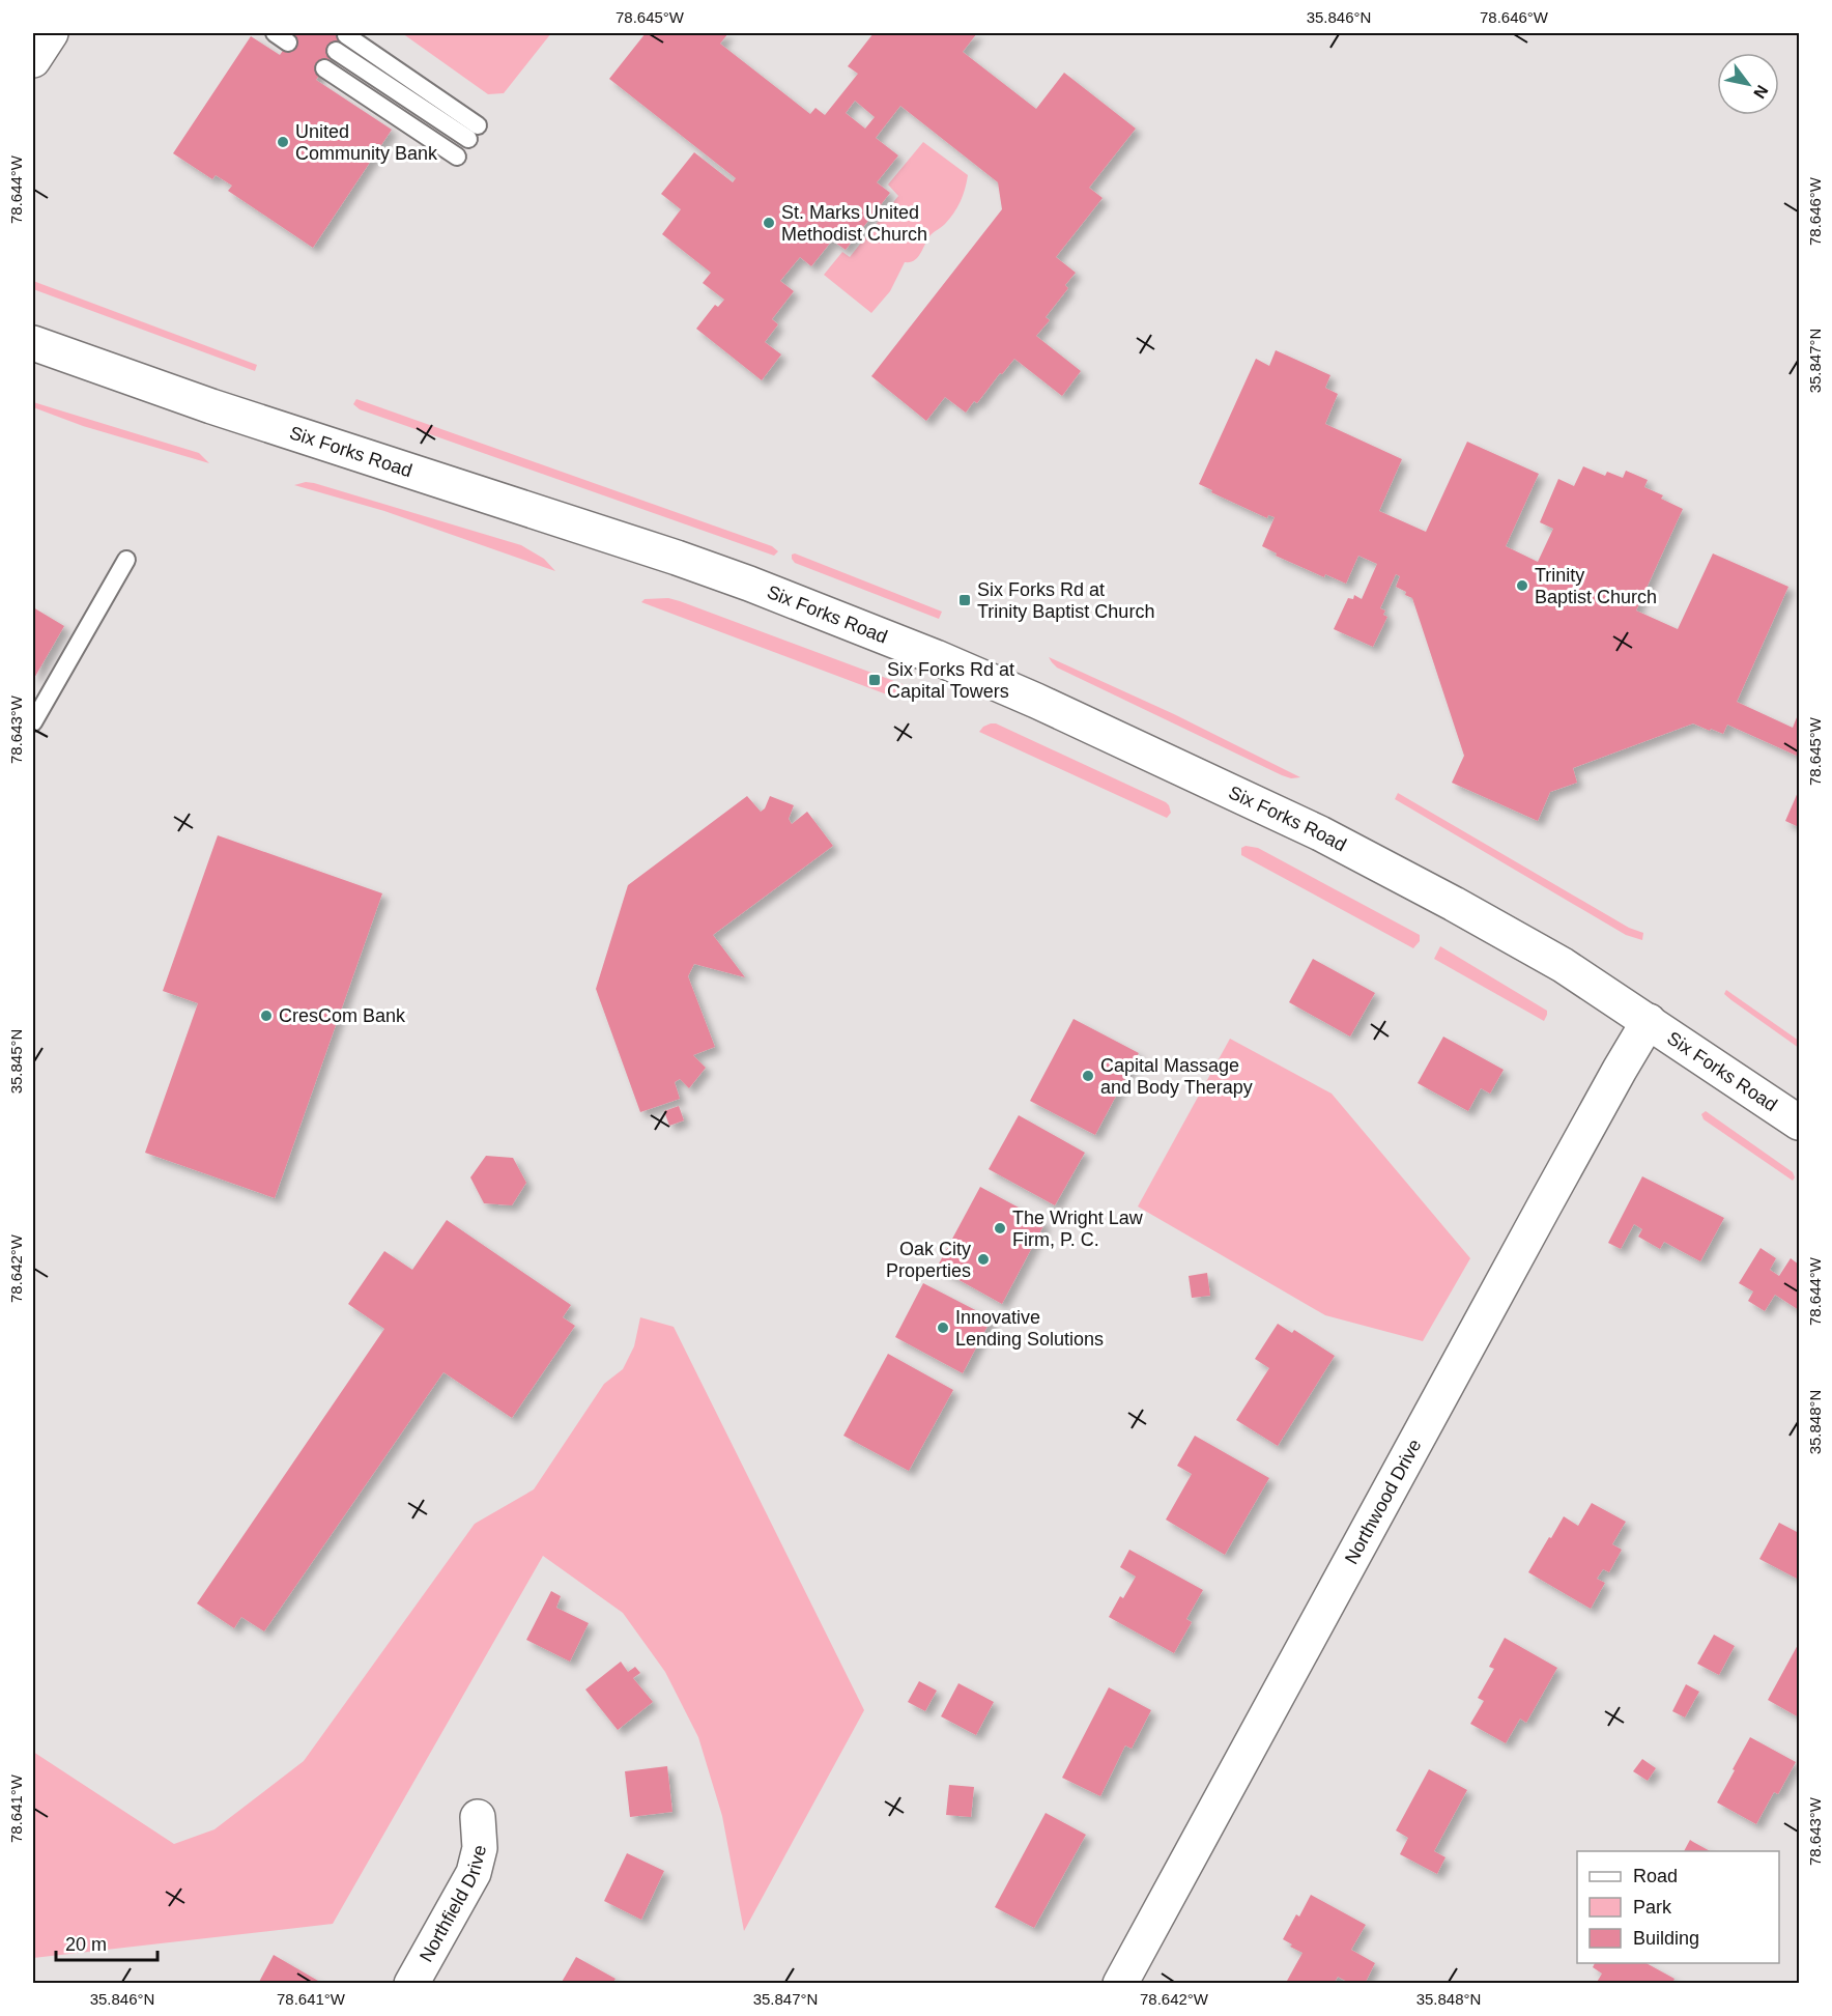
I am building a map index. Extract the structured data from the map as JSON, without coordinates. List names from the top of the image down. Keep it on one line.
{"streets":{"main road":["Six Forks Road","Northwood Drive","Northfield Drive"]},"crossings":[["Six Forks Road","Northwood Drive"]],"places":{"other":["United Community Bank","St. Marks United Methodist Church","Trinity Baptist Church","CresCom Bank","Capital Massage and Body Therapy","The Wright Law Firm, P. C.","Oak City Properties","Innovative Lending Solutions"],"transit":["Six Forks Rd at Trinity Baptist Church","Six Forks Rd at Capital Towers"]},"legend":["Road","Park","Building"],"scale_bar":"20 m","north":"bottom right","coordinates":["78.645°W","35.846°N","78.646°W","78.644°W","35.847°N","78.643°W","35.845°N","78.642°W","35.848°N","78.641°W"]}
